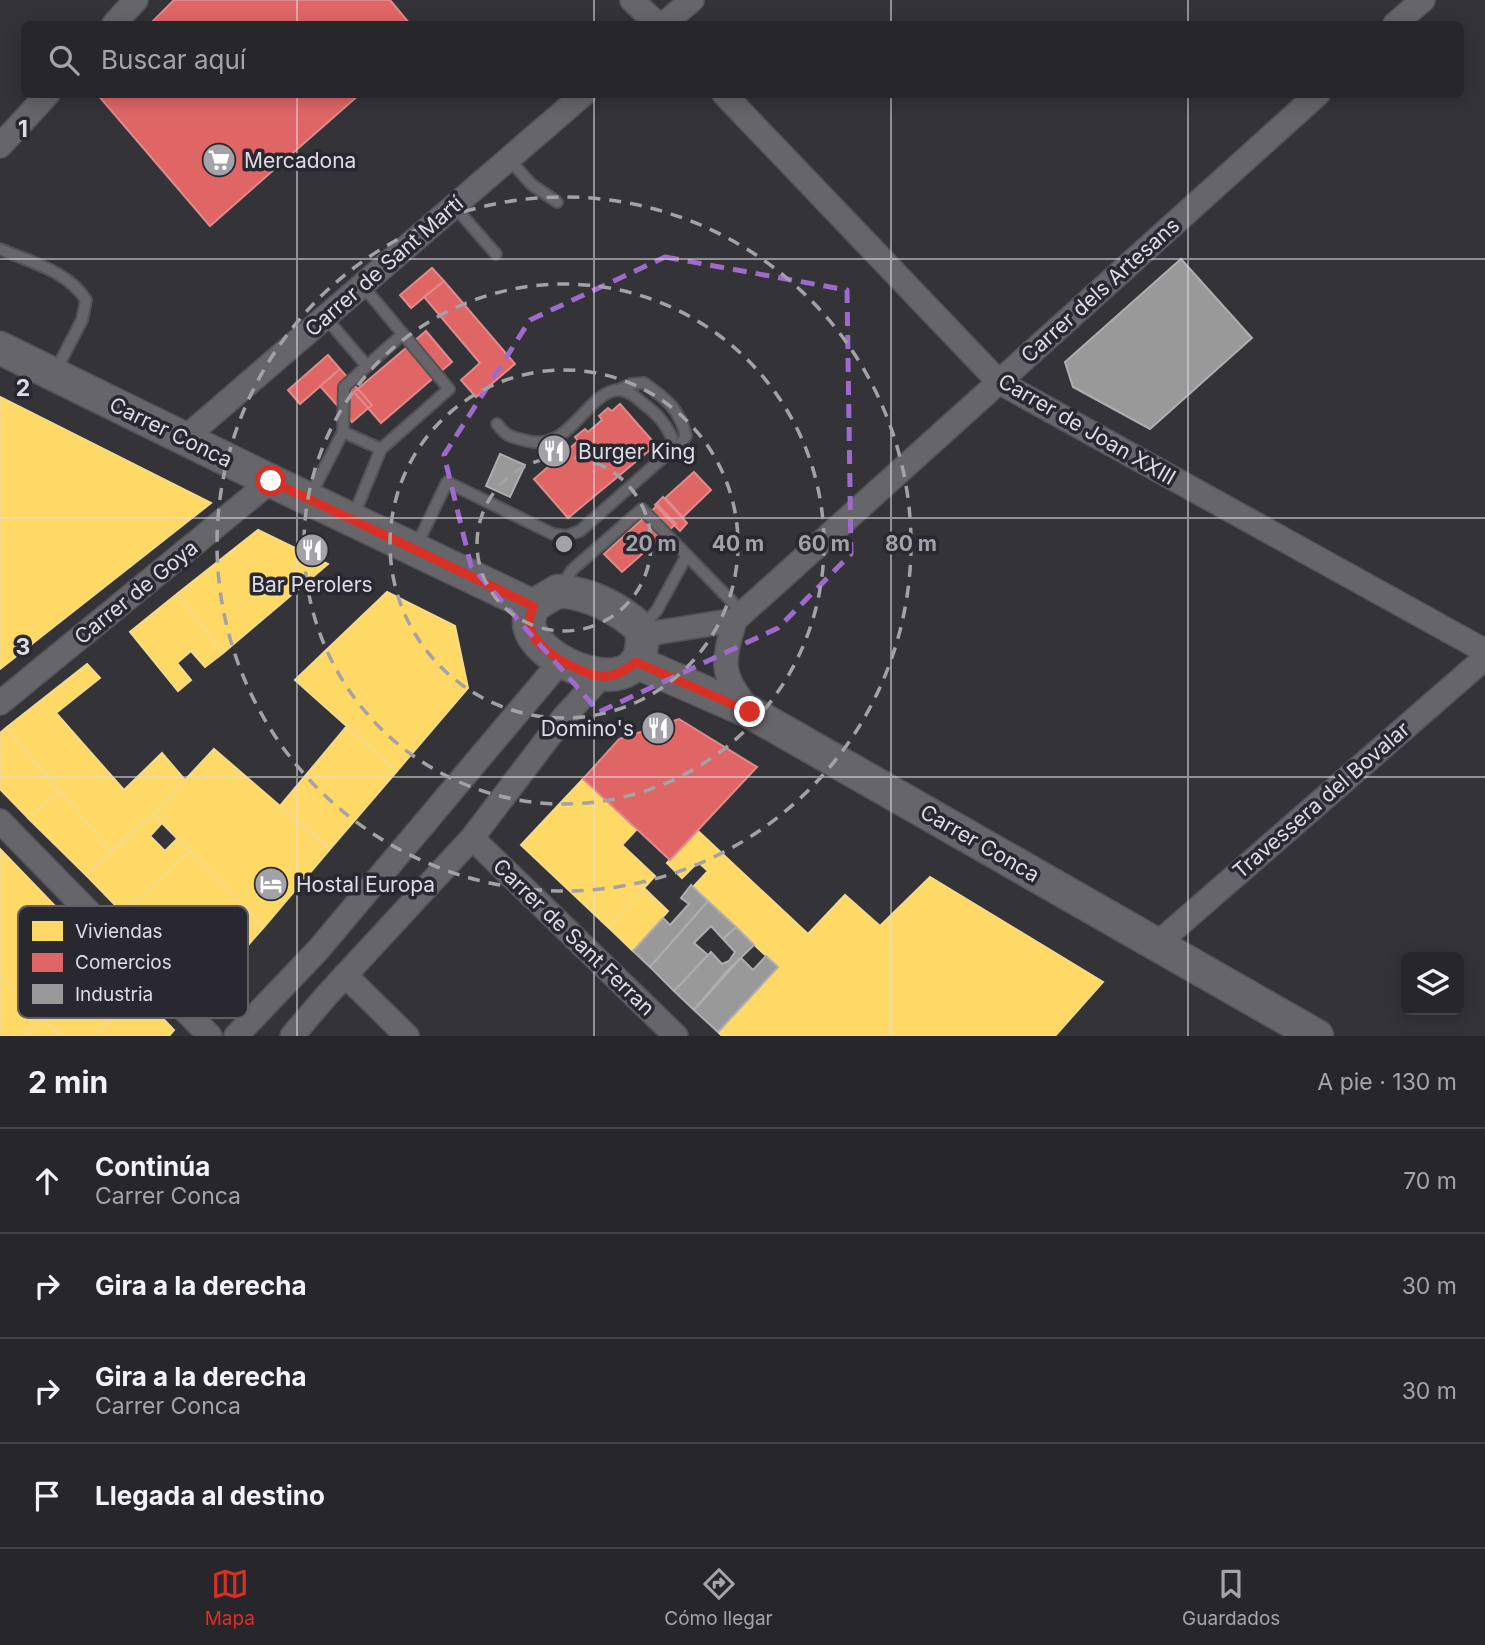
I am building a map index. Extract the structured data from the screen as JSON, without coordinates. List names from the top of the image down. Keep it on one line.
{"streets":{"street":["Carrer de Sant Martí","Carrer dels Artesans","Carrer de Joan XXIII","Carrer Conca","Carrer de Goya","Travessera del Bovalar","Carrer de Sant Ferran"]},"crossings":[["Carrer de Sant Martí","Carrer Conca"],["Carrer dels Artesans","Carrer de Joan XXIII"],["Carrer Conca","Carrer de Goya"],["Carrer Conca","Travessera del Bovalar"]],"places":{"supermarket":["Mercadona"],"restaurant":["Burger King","Bar Perolers","Domino's"],"hotel":["Hostal Europa"]},"legend":["Viviendas","Comercios","Industria"],"page":{"search":"Buscar aquí","heading":["2 min","A pie · 130 m"],"list":[["Continúa","Carrer Conca","70 m"],["Gira a la derecha","30 m"],["Gira a la derecha","Carrer Conca","30 m"],"Llegada al destino"],"nav":["Mapa","Cómo llegar","Guardados"]},"grid":{"rows":["1","2","3"]},"rings":["20 m","40 m","60 m","80 m"]}
